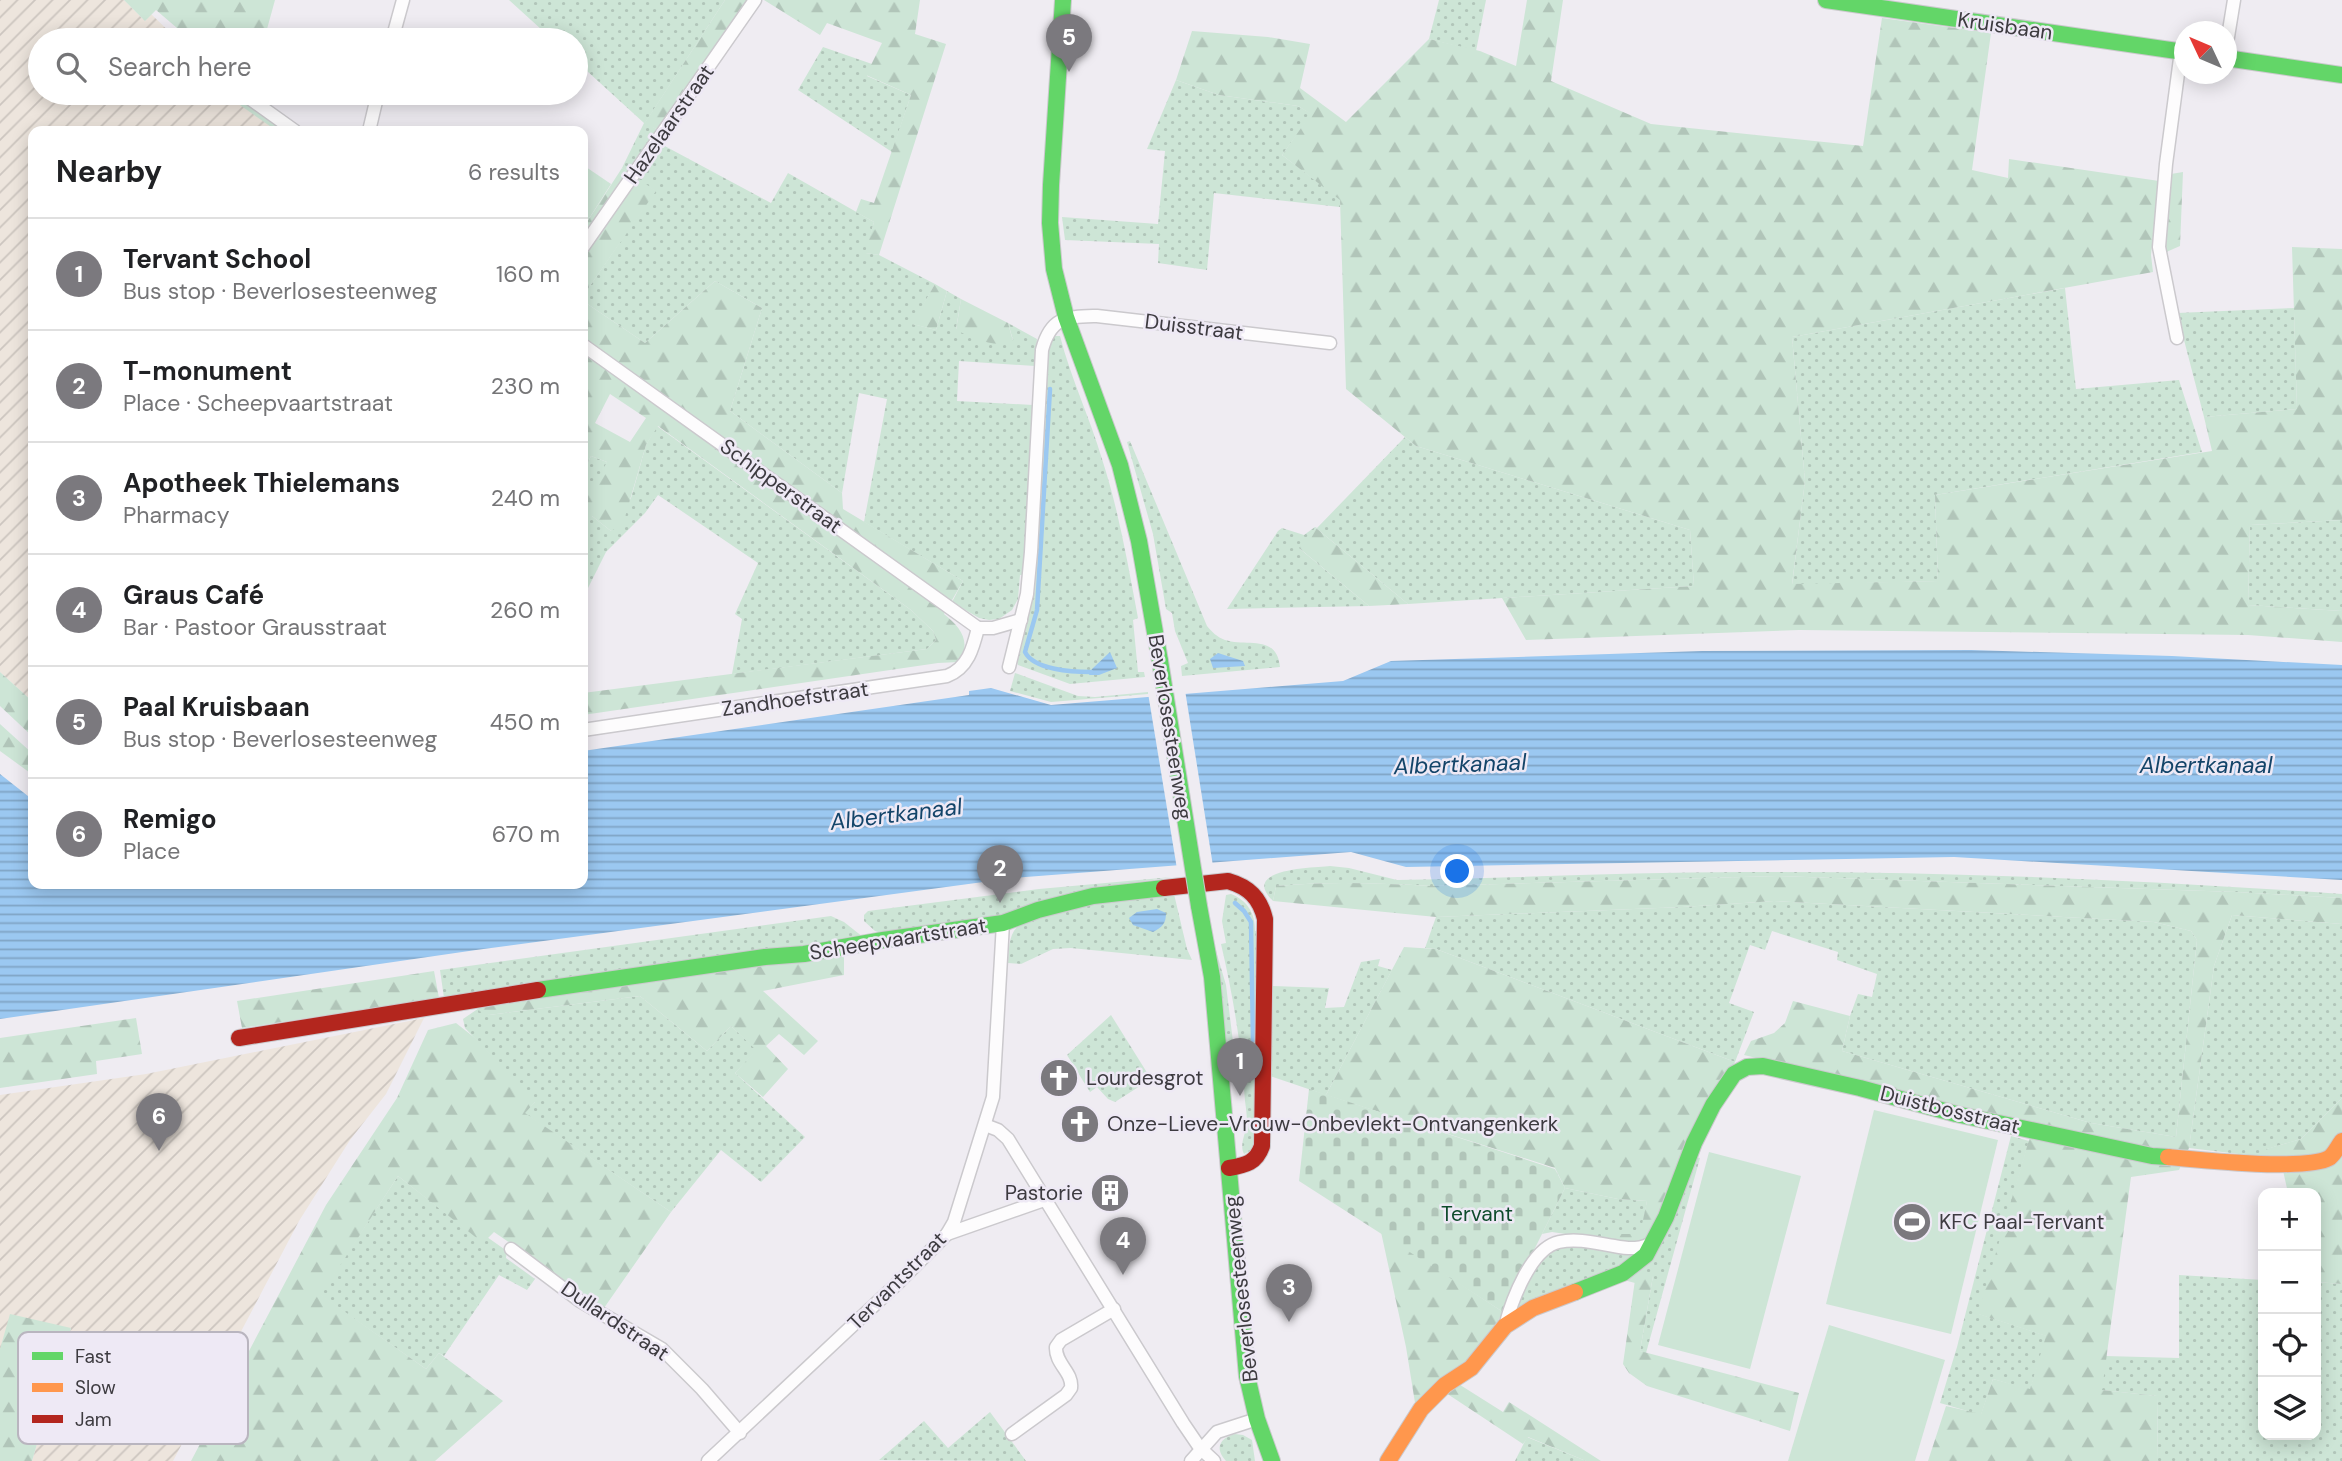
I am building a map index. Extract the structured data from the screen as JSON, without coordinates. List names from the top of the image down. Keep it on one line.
{"streets":{"street":["Kruisbaan","Hazelaarstraat","Duisstraat","Schipperstraat","Zandhoefstraat","Beverlosesteenweg","Scheepvaartstraat","Duistbosstraat","Tervantstraat","Dullardstraat"]},"crossings":[["Duisstraat","Beverlosesteenweg"],["Schipperstraat","Zandhoefstraat"],["Beverlosesteenweg","Scheepvaartstraat"],["Scheepvaartstraat","Tervantstraat"],["Tervantstraat","Dullardstraat"]],"water":["Albertkanaal"],"parks":["Tervant"],"places":{"church":["Lourdesgrot","Onze-Lieve-Vrouw-Onbevlekt-Ontvangenkerk"],"building":["Pastorie"],"sports":["KFC Paal-Tervant"]},"legend":["Fast","Slow","Jam"],"north":"top left","page":{"pins":["5","2","1","6","4","3"],"search":"Search here","heading":["Nearby","6 results"],"list":[{"mark":"1","name":"Tervant School","note":"Bus stop · Beverlosesteenweg","value":"160 m"},{"mark":"2","name":"T-monument","note":"Place · Scheepvaartstraat","value":"230 m"},{"mark":"3","name":"Apotheek Thielemans","note":"Pharmacy","value":"240 m"},{"mark":"4","name":"Graus Café","note":"Bar · Pastoor Grausstraat","value":"260 m"},{"mark":"5","name":"Paal Kruisbaan","note":"Bus stop · Beverlosesteenweg","value":"450 m"},{"mark":"6","name":"Remigo","note":"Place","value":"670 m"}],"map_buttons":["+","−"]}}
